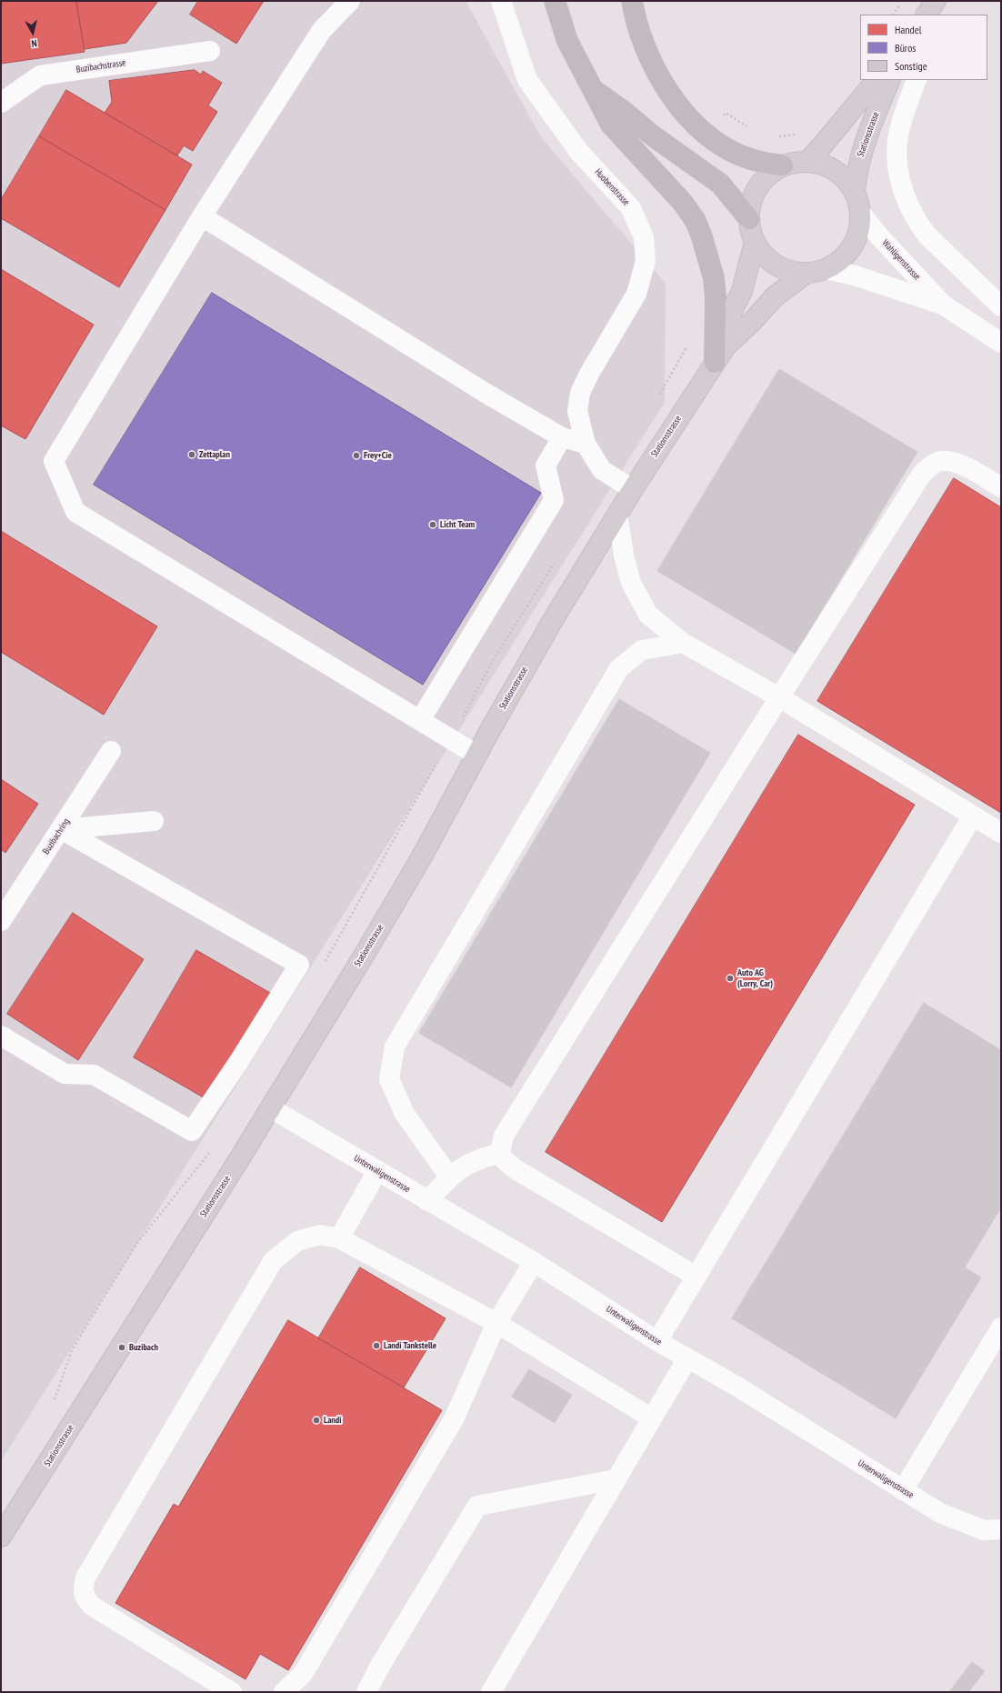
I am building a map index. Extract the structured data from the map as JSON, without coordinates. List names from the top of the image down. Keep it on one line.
{"streets":{"main road":["Stationsstrasse"],"street":["Buzibachstrasse","Huobenstrasse","Wahligenstrasse","Buzibachring","Unterwaligenstrasse"]},"crossings":[["Stationsstrasse","Huobenstrasse"],["Stationsstrasse","Wahligenstrasse"],["Stationsstrasse","Unterwaligenstrasse"]],"places":["Zettaplan","Frey+Cie","Licht Team","Auto AG (Lorry, Car)","Landi Tankstelle","Buzibach","Landi"],"legend":["Handel","Büros","Sonstige"],"north":"bottom"}
